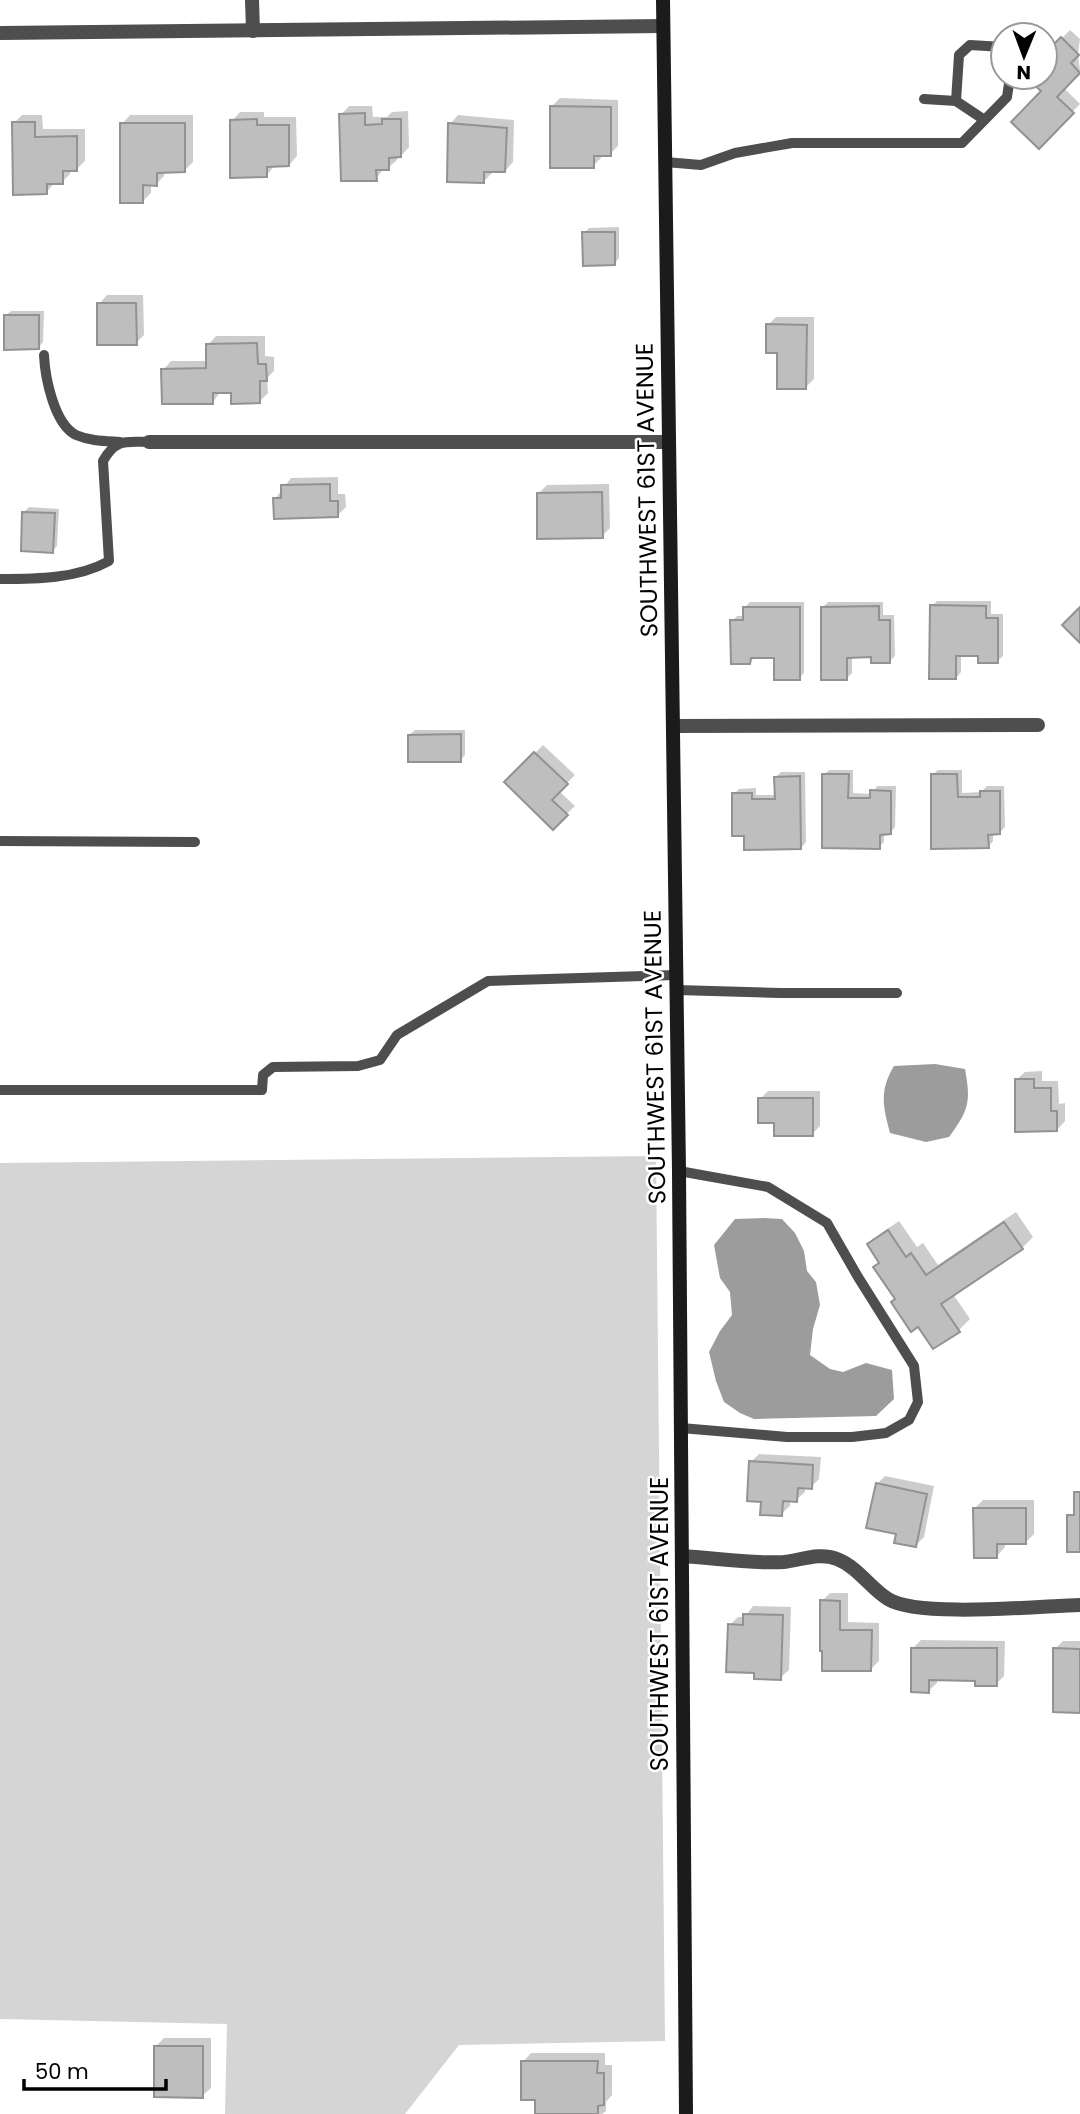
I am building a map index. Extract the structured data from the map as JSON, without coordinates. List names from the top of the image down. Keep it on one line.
{"streets":{"street":["SOUTHWEST 61ST AVENUE"]},"scale_bar":"50 m","north":"bottom"}
